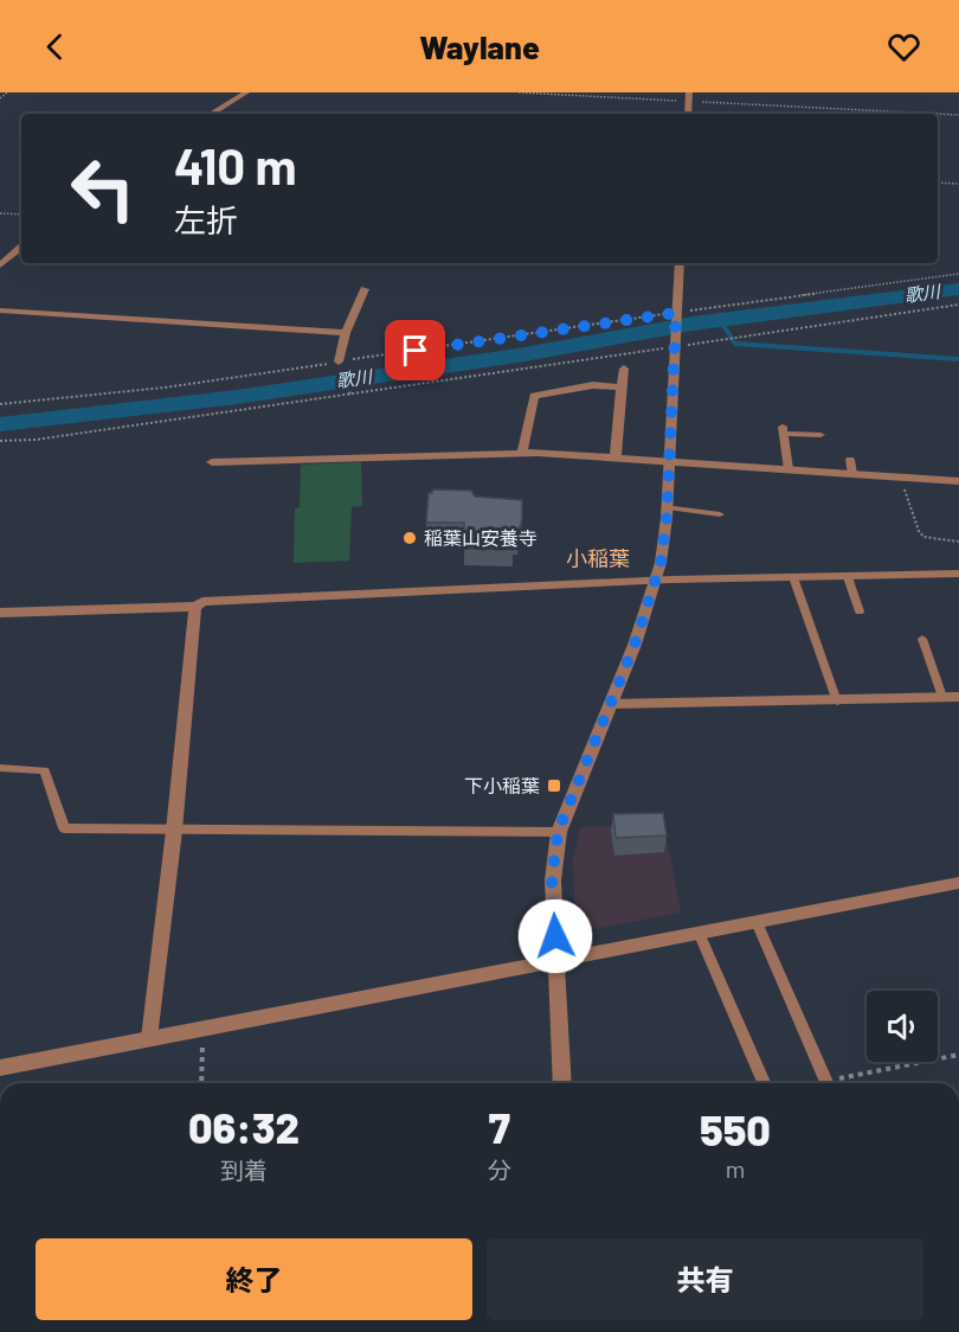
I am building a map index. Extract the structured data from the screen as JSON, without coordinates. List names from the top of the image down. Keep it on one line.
{"districts":["小稲葉"],"water":["歌川"],"places":{"other":["稲葉山安養寺"],"transit":["下小稲葉"]},"page":{"header":"Waylane","turn":["410 m","左折"],"eta":["06:32","到着","7","分","550","m"],"buttons":["終了","共有"]}}
